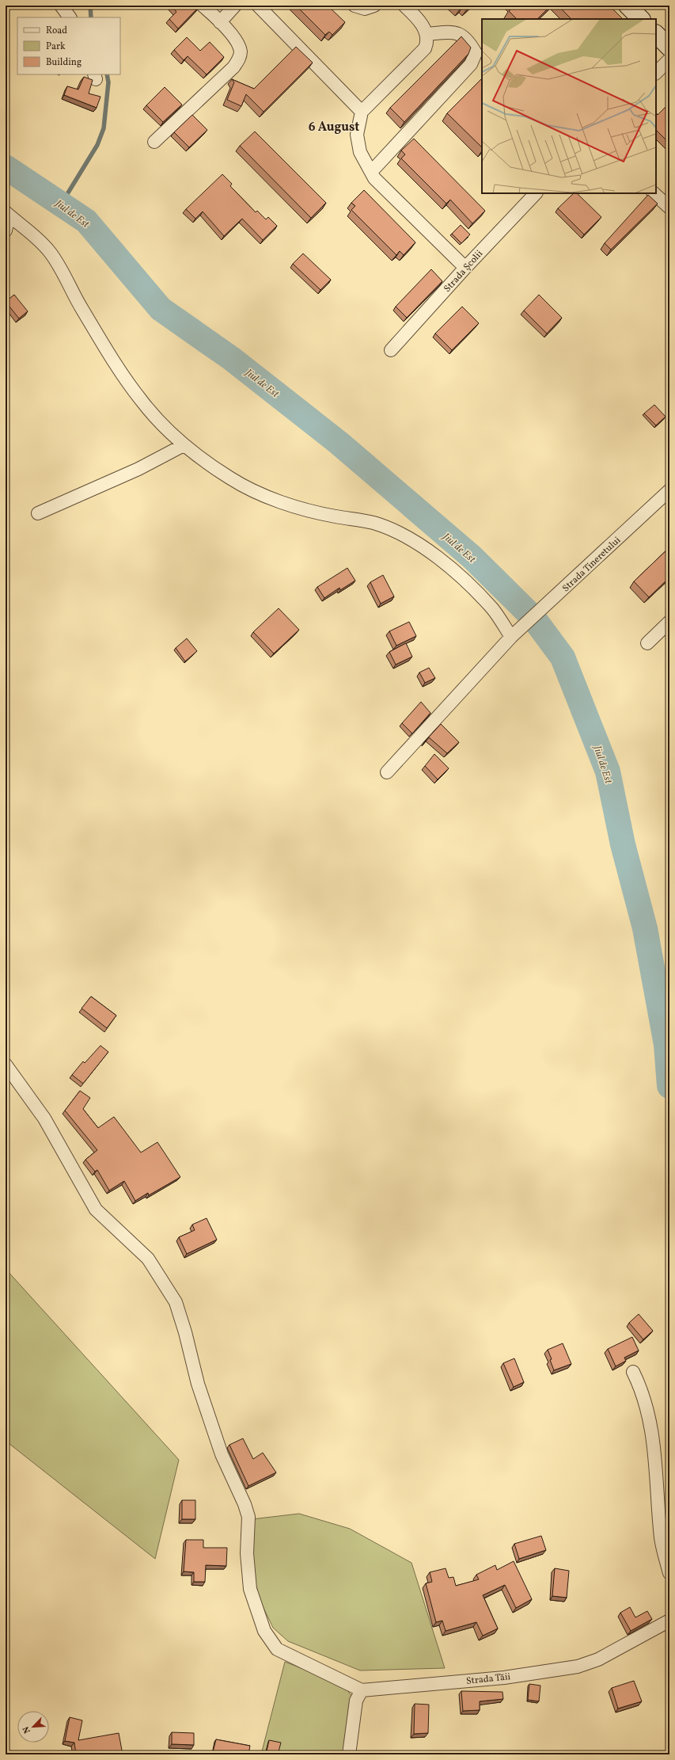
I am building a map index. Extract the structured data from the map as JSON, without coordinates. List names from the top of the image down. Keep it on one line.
{"streets":{"street":["Strada Școlii","Strada Tineretului","Strada Tăii"]},"districts":["6 August"],"water":["Jiul de Est"],"legend":["Road","Park","Building"],"north":"bottom left"}
